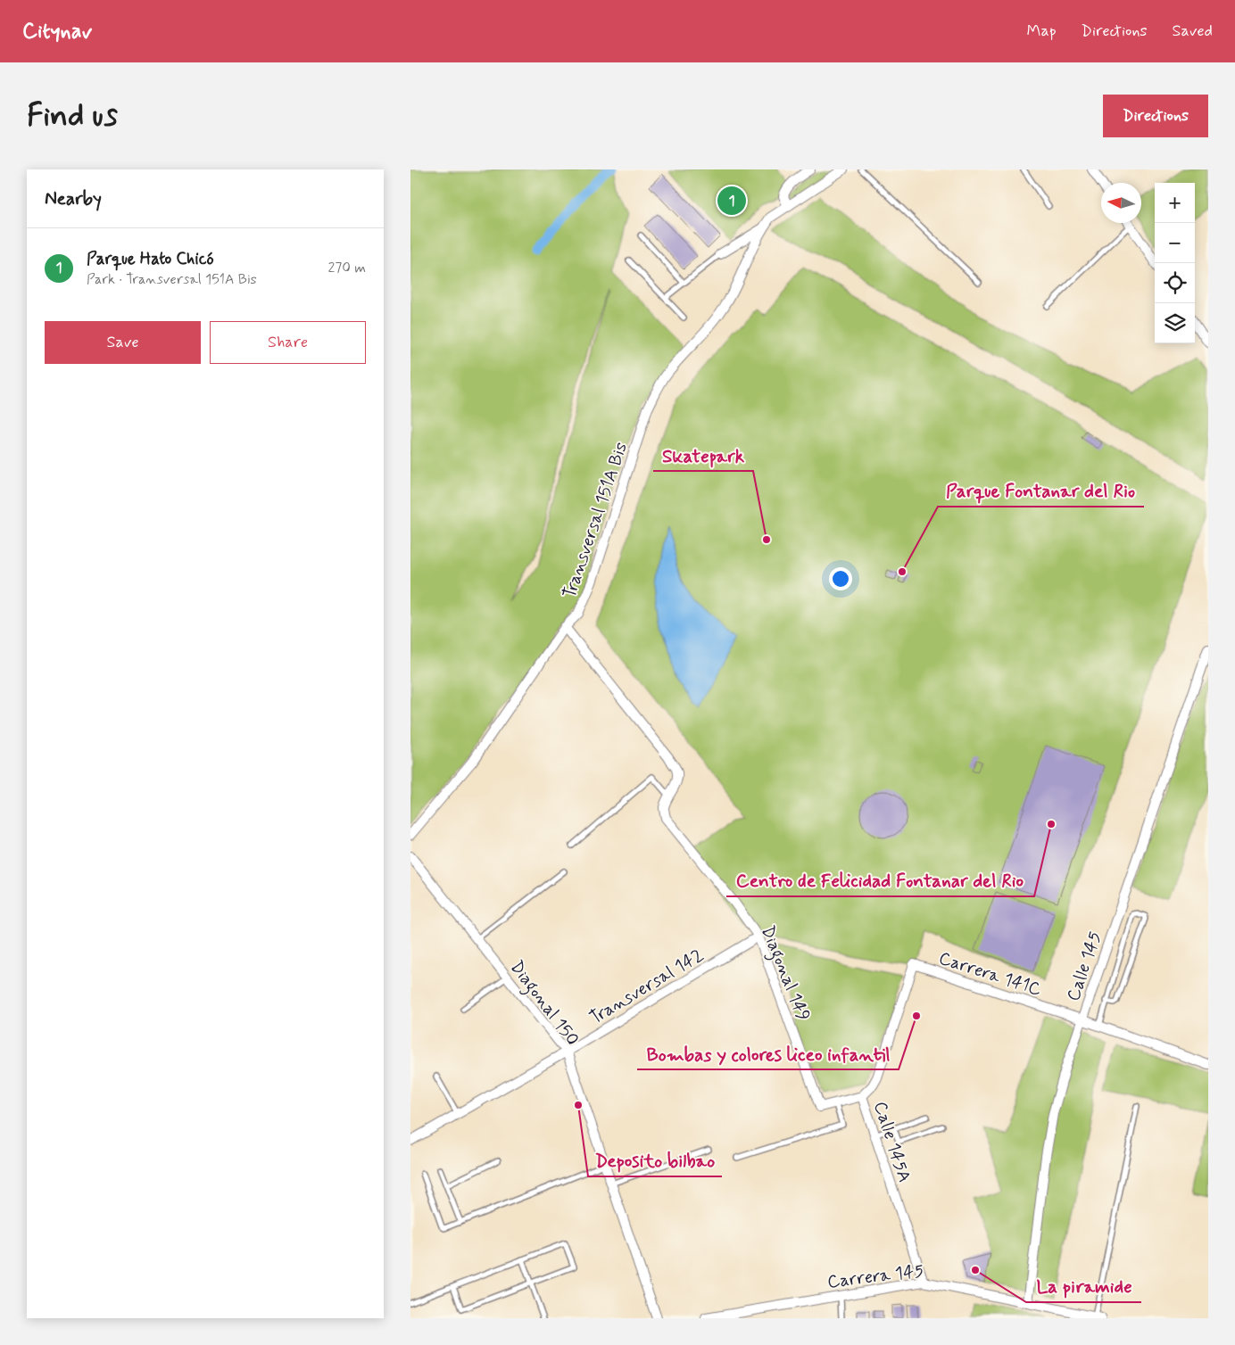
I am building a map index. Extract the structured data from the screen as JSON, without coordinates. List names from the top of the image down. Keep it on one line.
{"streets":{"street":["Transversal 151A Bis","Calle 145","Diagonal 149","Carrera 141C","Transversal 142","Diagonal 150","Calle 145A","Carrera 145"]},"crossings":[["Calle 145","Carrera 141C"],["Calle 145","Carrera 145"],["Diagonal 149","Transversal 142"],["Carrera 141C","Calle 145A"],["Transversal 142","Diagonal 150"],["Calle 145A","Carrera 145"]],"places":["Skatepark","Parque Fontanar del Rio","Centro de Felicidad Fontanar del Rio","Bombas y colores liceo infantil","Deposito bilbao","La piramide"],"north":"left","page":{"header":"Citynav","nav":["Map","Directions","Saved"],"buttons":["Directions",["Save","Share"]],"title":"Find us","heading":"Nearby","map_buttons":["+","−"],"pins":"1","list":[{"mark":"1","name":"Parque Hato Chicó","note":"Park · Transversal 151A Bis","value":"270 m"}]}}
